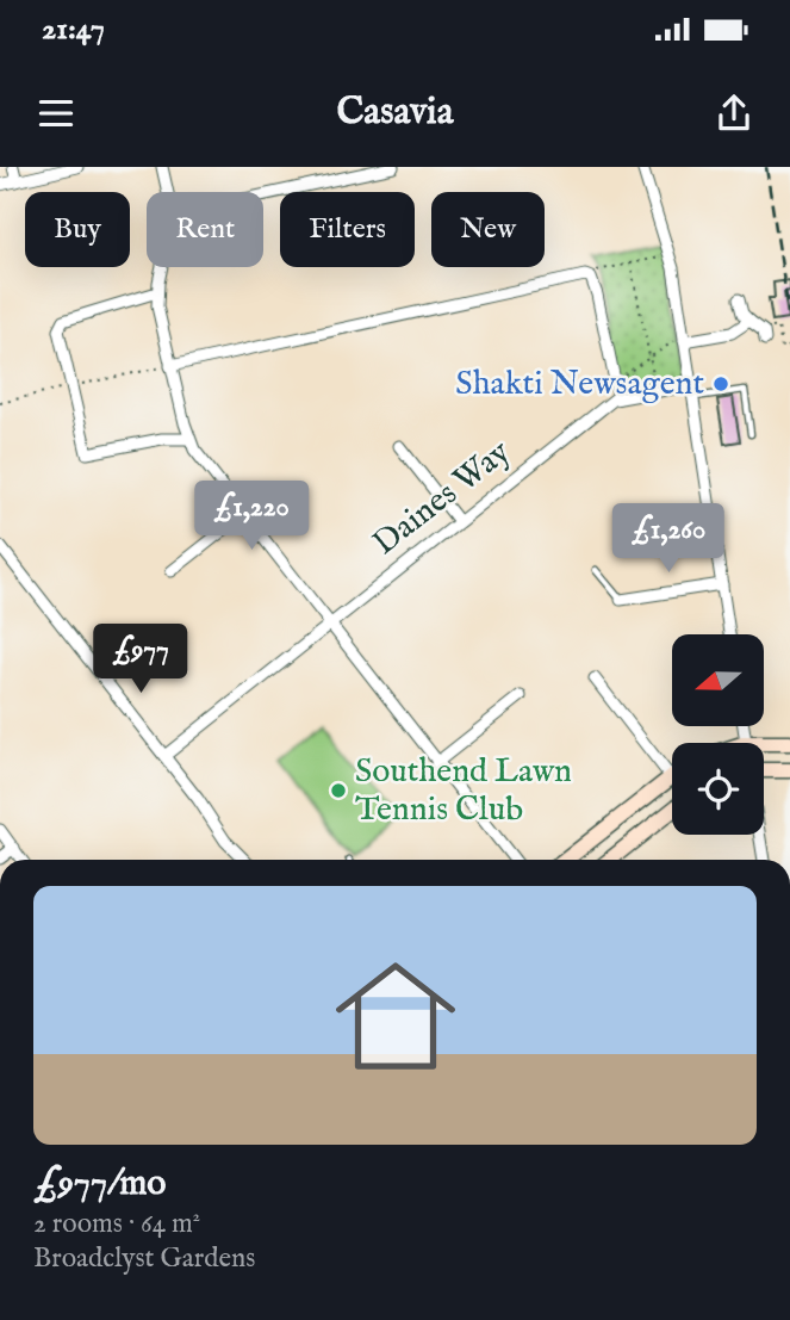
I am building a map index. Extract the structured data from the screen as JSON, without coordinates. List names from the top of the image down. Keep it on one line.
{"streets":{"street":["Daines Way"]},"places":["Shakti Newsagent","Southend Lawn Tennis Club"],"north":"left","page":{"status":"21:47","header":"Casavia","chip":["Buy","Rent","Filters","New"],"price":["£1,220","£1,260","£977"],"list":[{"name":"£977/mo","note":"2 rooms · 64 m² · Broadclyst Gardens"}]}}
